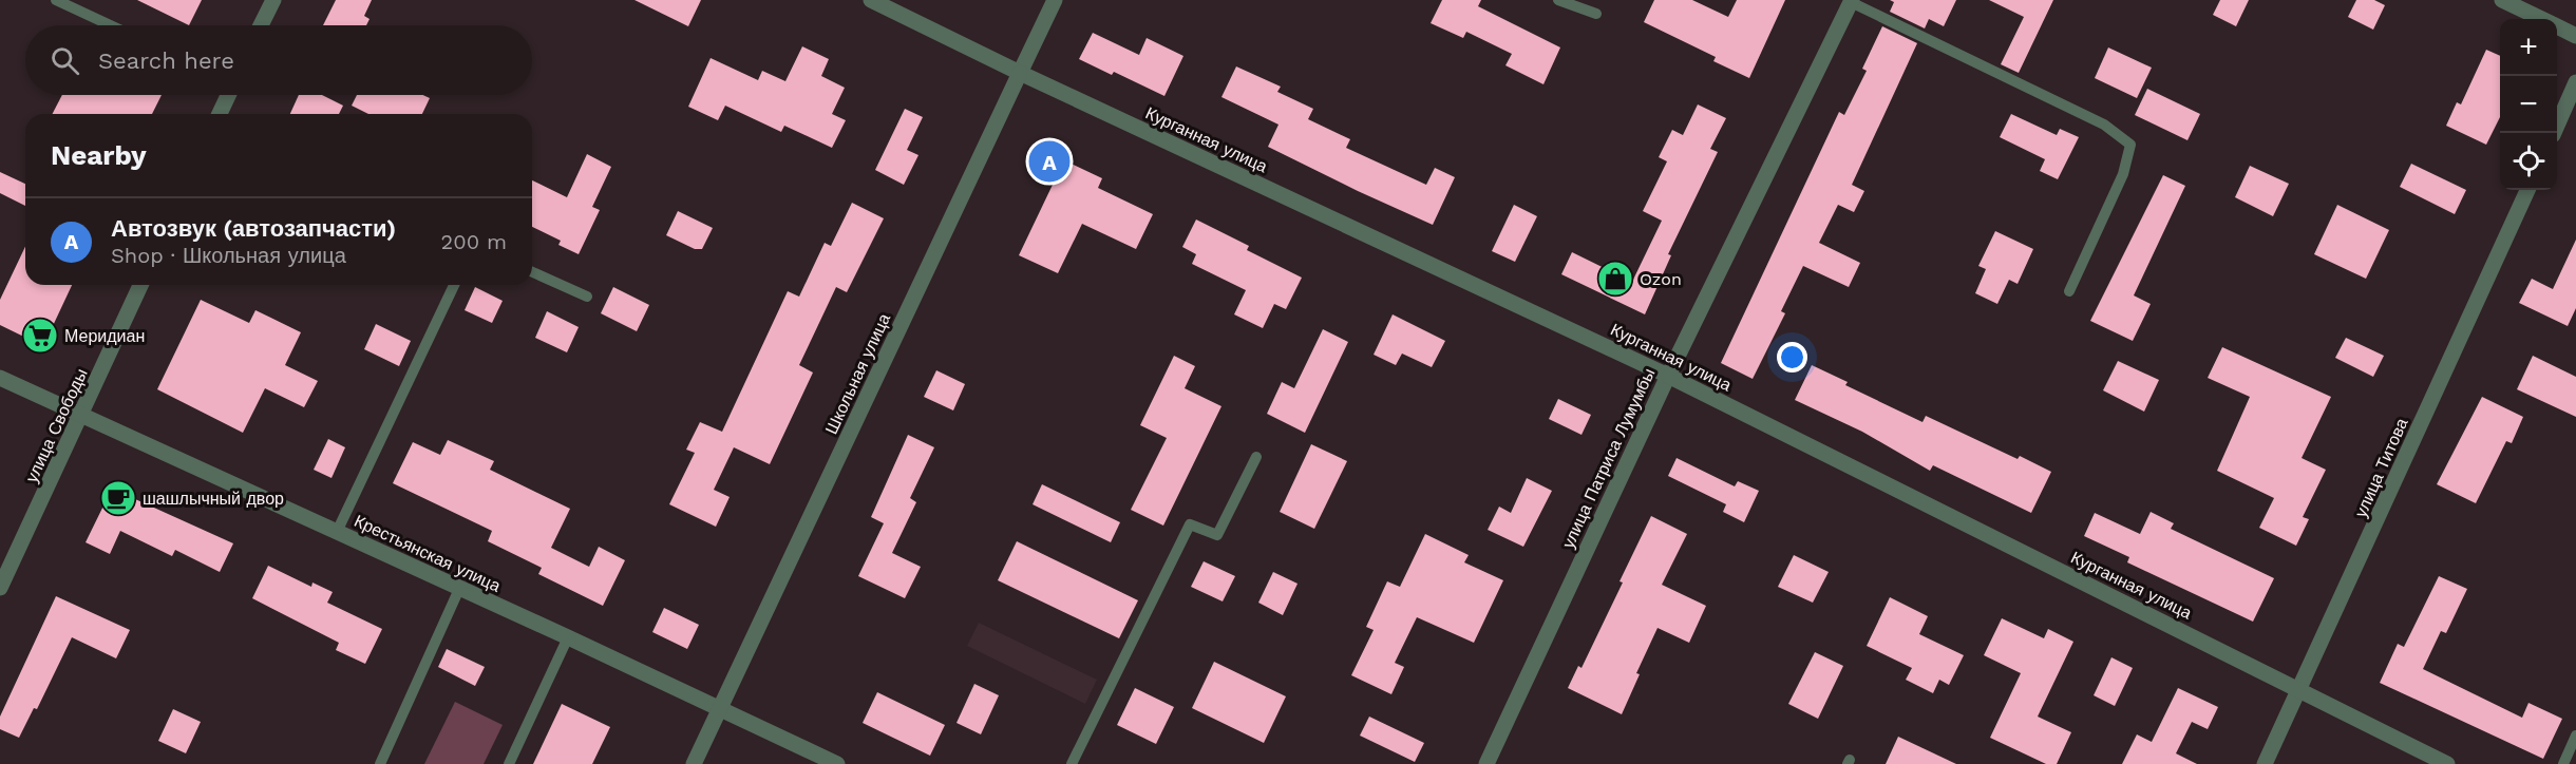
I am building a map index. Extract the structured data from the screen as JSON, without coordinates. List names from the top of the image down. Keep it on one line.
{"streets":{"street":["Курганная улица","Школьная улица","улица Свободы","улица Патриса Лумумбы","улица Титова","Крестьянская улица"]},"crossings":[["Курганная улица","Школьная улица"],["Курганная улица","улица Патриса Лумумбы"],["Курганная улица","улица Титова"],["Школьная улица","Крестьянская улица"],["улица Свободы","Крестьянская улица"]],"places":{"shop":["Ozon"],"supermarket":["Меридиан"],"cafe":["шашлычный двор"]},"page":{"map_buttons":["+","−"],"search":"Search here","heading":"Nearby","pins":"A","list":[{"mark":"A","name":"Автозвук (автозапчасти)","note":"Shop · Школьная улица","value":"200 m"}]}}
